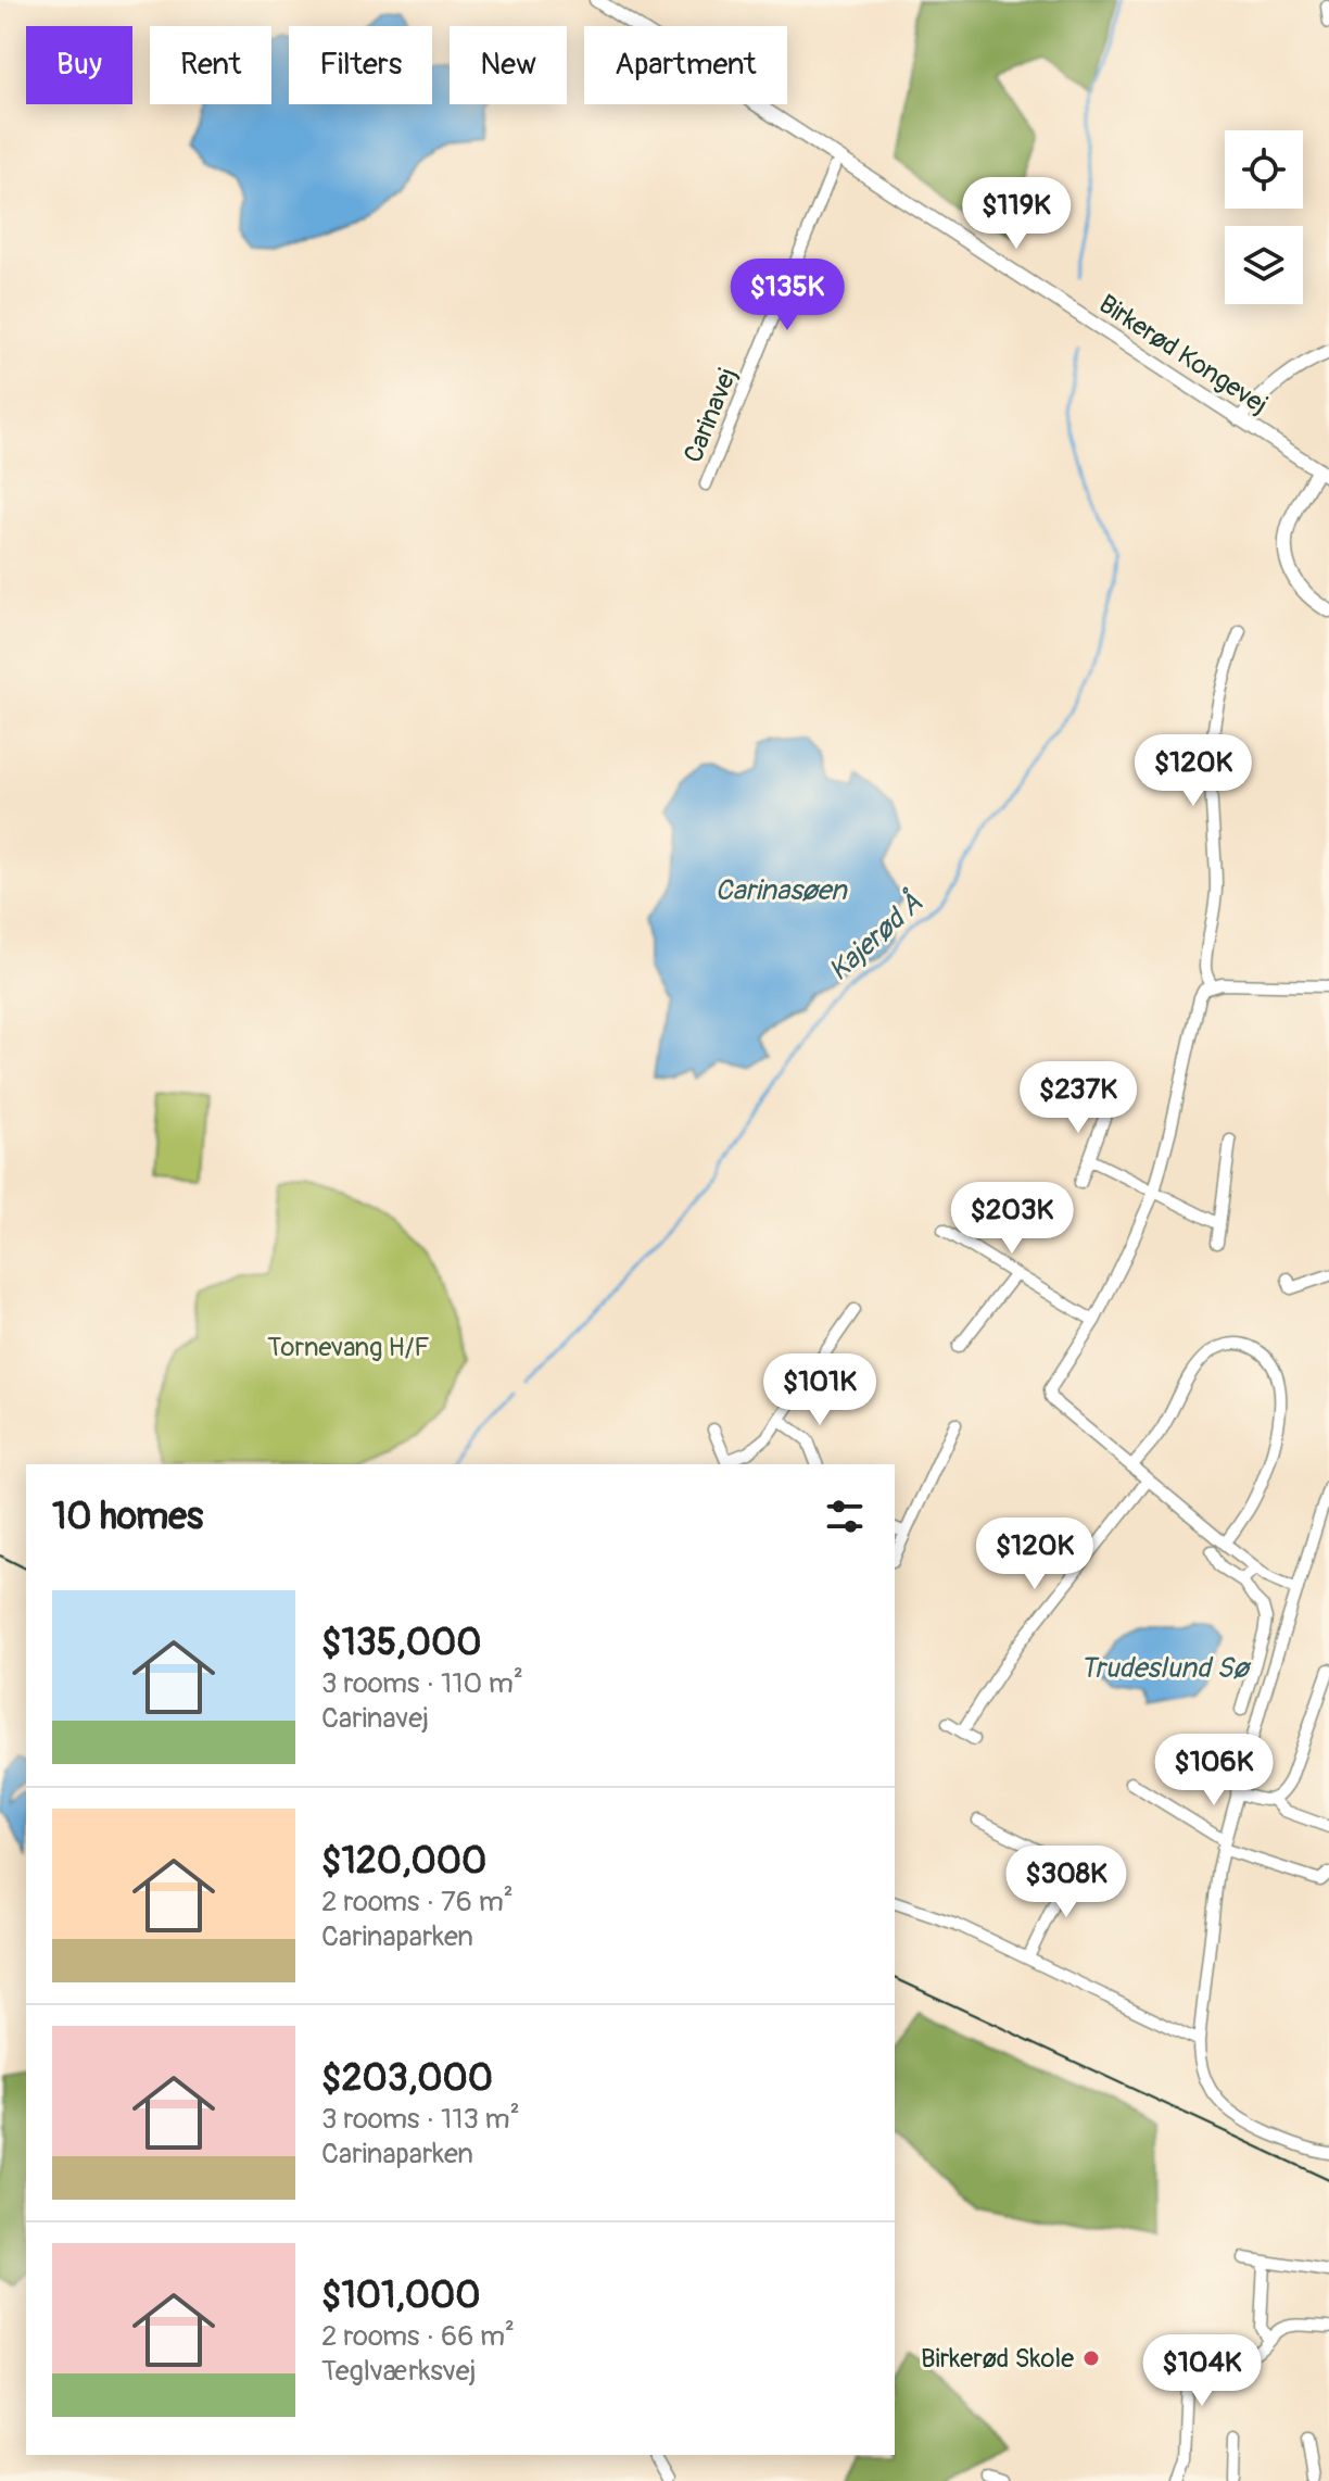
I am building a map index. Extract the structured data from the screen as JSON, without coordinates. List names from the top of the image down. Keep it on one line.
{"streets":{"main road":["Birkerød Kongevej"],"street":["Carinavej"]},"crossings":[["Birkerød Kongevej","Carinavej"]],"water":["Carinasøen","Kajerød Å","Trudeslund Sø"],"parks":["Tornevang H/F"],"places":["Birkerød Skole"],"page":{"chip":["Buy","Rent","Filters","New","Apartment"],"price":["$119K","$135K","$120K","$237K","$203K","$101K","$120K","$106K","$308K","$104K"],"heading":"10 homes","list":[{"name":"$135,000","note":"3 rooms · 110 m² · Carinavej"},{"name":"$120,000","note":"2 rooms · 76 m² · Carinaparken"},{"name":"$203,000","note":"3 rooms · 113 m² · Carinaparken"},{"name":"$101,000","note":"2 rooms · 66 m² · Teglværksvej"}]}}
